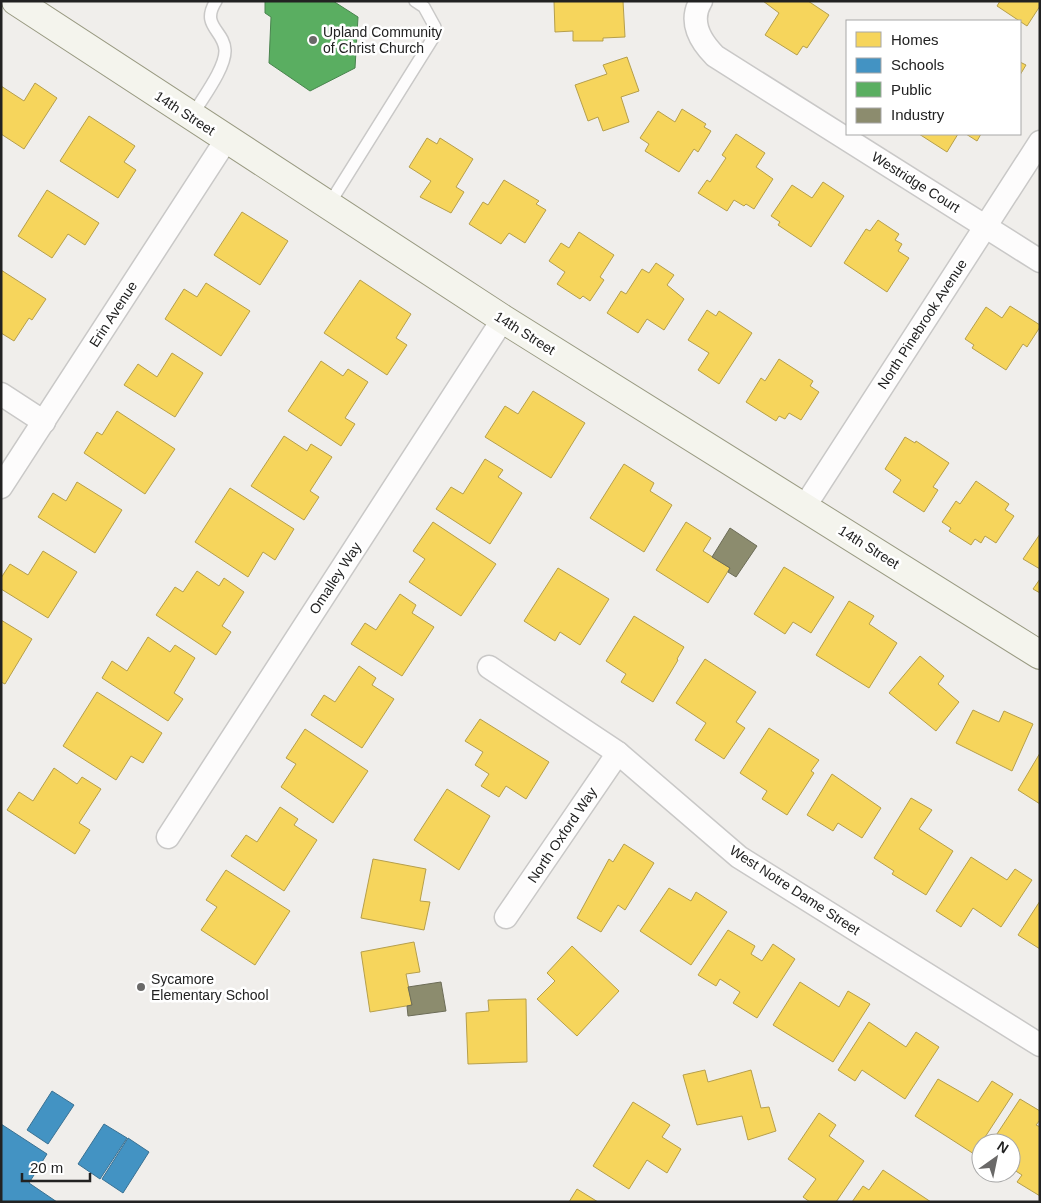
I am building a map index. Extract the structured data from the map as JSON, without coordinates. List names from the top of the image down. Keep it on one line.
{"streets":{"street":["14th Street","Westridge Court","Erin Avenue","North Pinebrook Avenue","Omalley Way","North Oxford Way","West Notre Dame Street"]},"crossings":[["14th Street","Erin Avenue"],["14th Street","North Pinebrook Avenue"],["14th Street","Omalley Way"],["Westridge Court","North Pinebrook Avenue"],["North Oxford Way","West Notre Dame Street"]],"places":["Upland Community of Christ Church","Sycamore Elementary School"],"legend":["Homes","Schools","Public","Industry"],"scale_bar":"20 m","north":"top right"}
